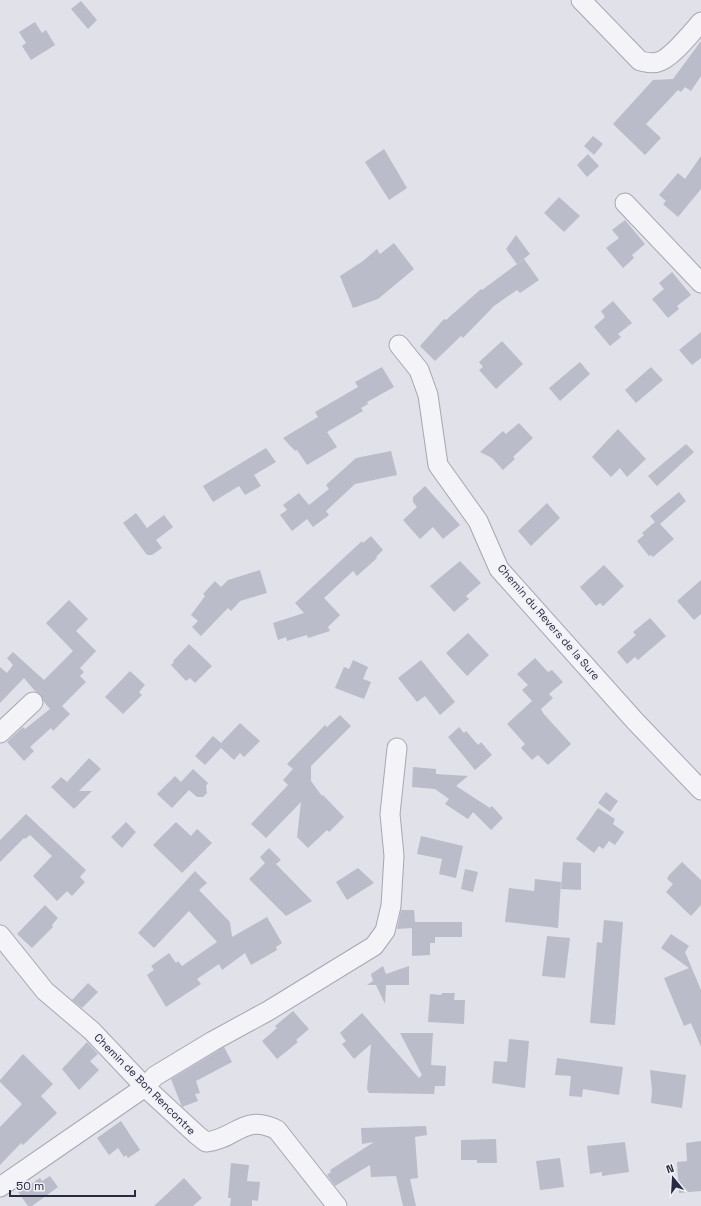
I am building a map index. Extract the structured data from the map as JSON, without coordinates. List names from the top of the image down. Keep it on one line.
{"streets":{"street":["Chemin du Revers de la Sure","Chemin de Bon Rencontre"]},"scale_bar":"50 m","north":"top"}
